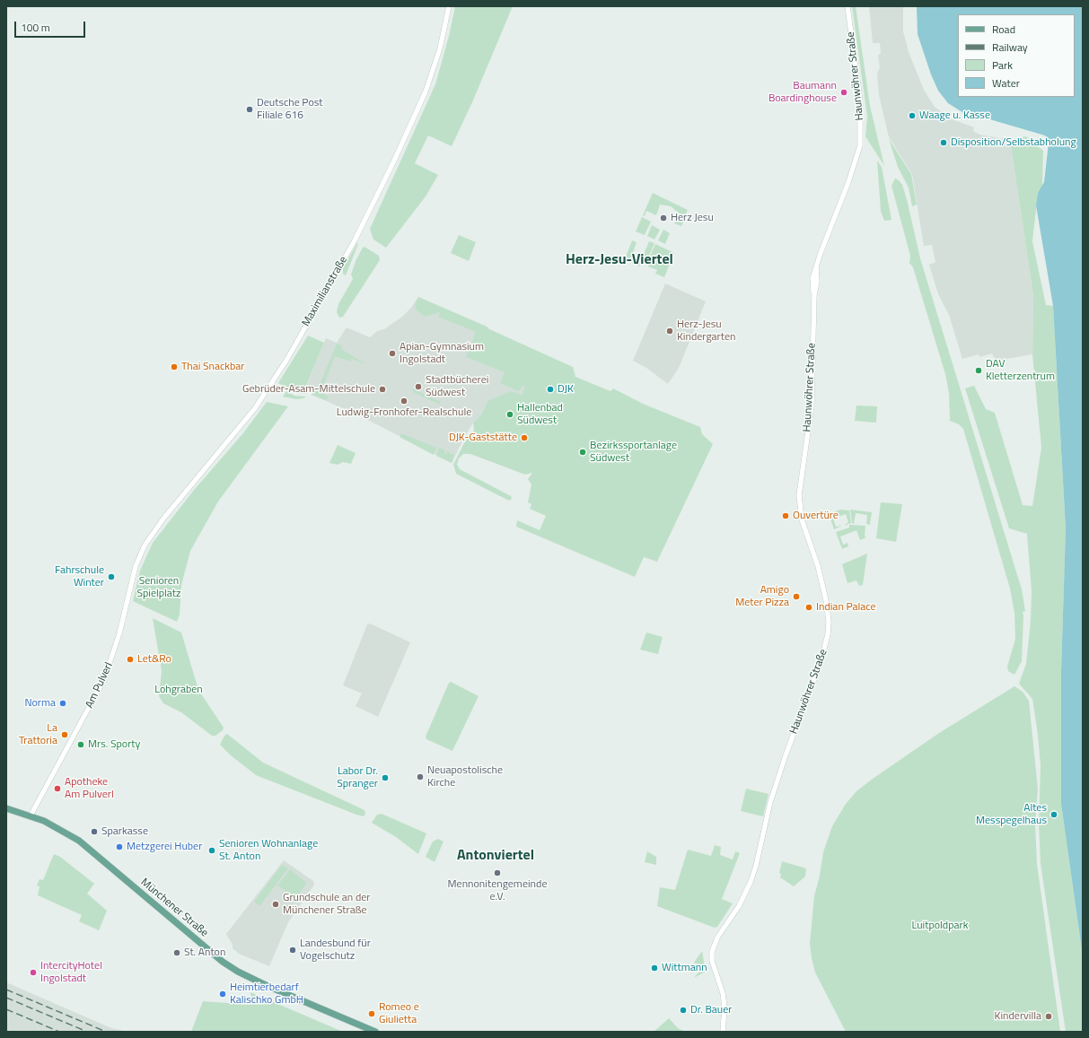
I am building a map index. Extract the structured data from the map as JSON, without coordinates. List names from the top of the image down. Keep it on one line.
{"streets":{"main road":["Münchener Straße"],"street":["Haunwöhrer Straße","Maximilianstraße","Am Pulverl"]},"crossings":[["Maximilianstraße","Am Pulverl"],["Am Pulverl","Münchener Straße"]],"districts":["Herz-Jesu-Viertel","Antonviertel"],"parks":["Senioren Spielplatz","Lohgraben","Luitpoldpark"],"places":["Baumann Boardinghouse","Deutsche Post Filiale 616","Waage u. Kasse","Disposition/Selbstabholung","Herz Jesu","Herz-Jesu Kindergarten","Apian-Gymnasium Ingolstadt","Thai Snackbar","DAV Kletterzentrum","Stadtbücherei Südwest","Gebrüder-Asam-Mittelschule","DJK","Ludwig-Fronhofer-Realschule","Hallenbad Südwest","DJK-Gaststätte","Bezirkssportanlage Südwest","Ouvertüre","Fahrschule Winter","Amigo Meter Pizza","Indian Palace","Let&Ro","Norma","La Trattoria","Mrs. Sporty","Neuapostolische Kirche","Labor Dr. Spranger","Apotheke Am Pulverl","Altes Messpegelhaus","Sparkasse","Metzgerei Huber","Senioren Wohnanlage St. Anton","Mennonitengemeinde e.V.","Grundschule an der Münchener Straße","Landesbund für Vogelschutz","St. Anton","Wittmann","IntercityHotel Ingolstadt","Heimtierbedarf Kalischko GmbH","Dr. Bauer","Romeo e Giulietta","Kindervilla"],"legend":["Road","Railway","Park","Water"],"scale_bar":"100 m"}
